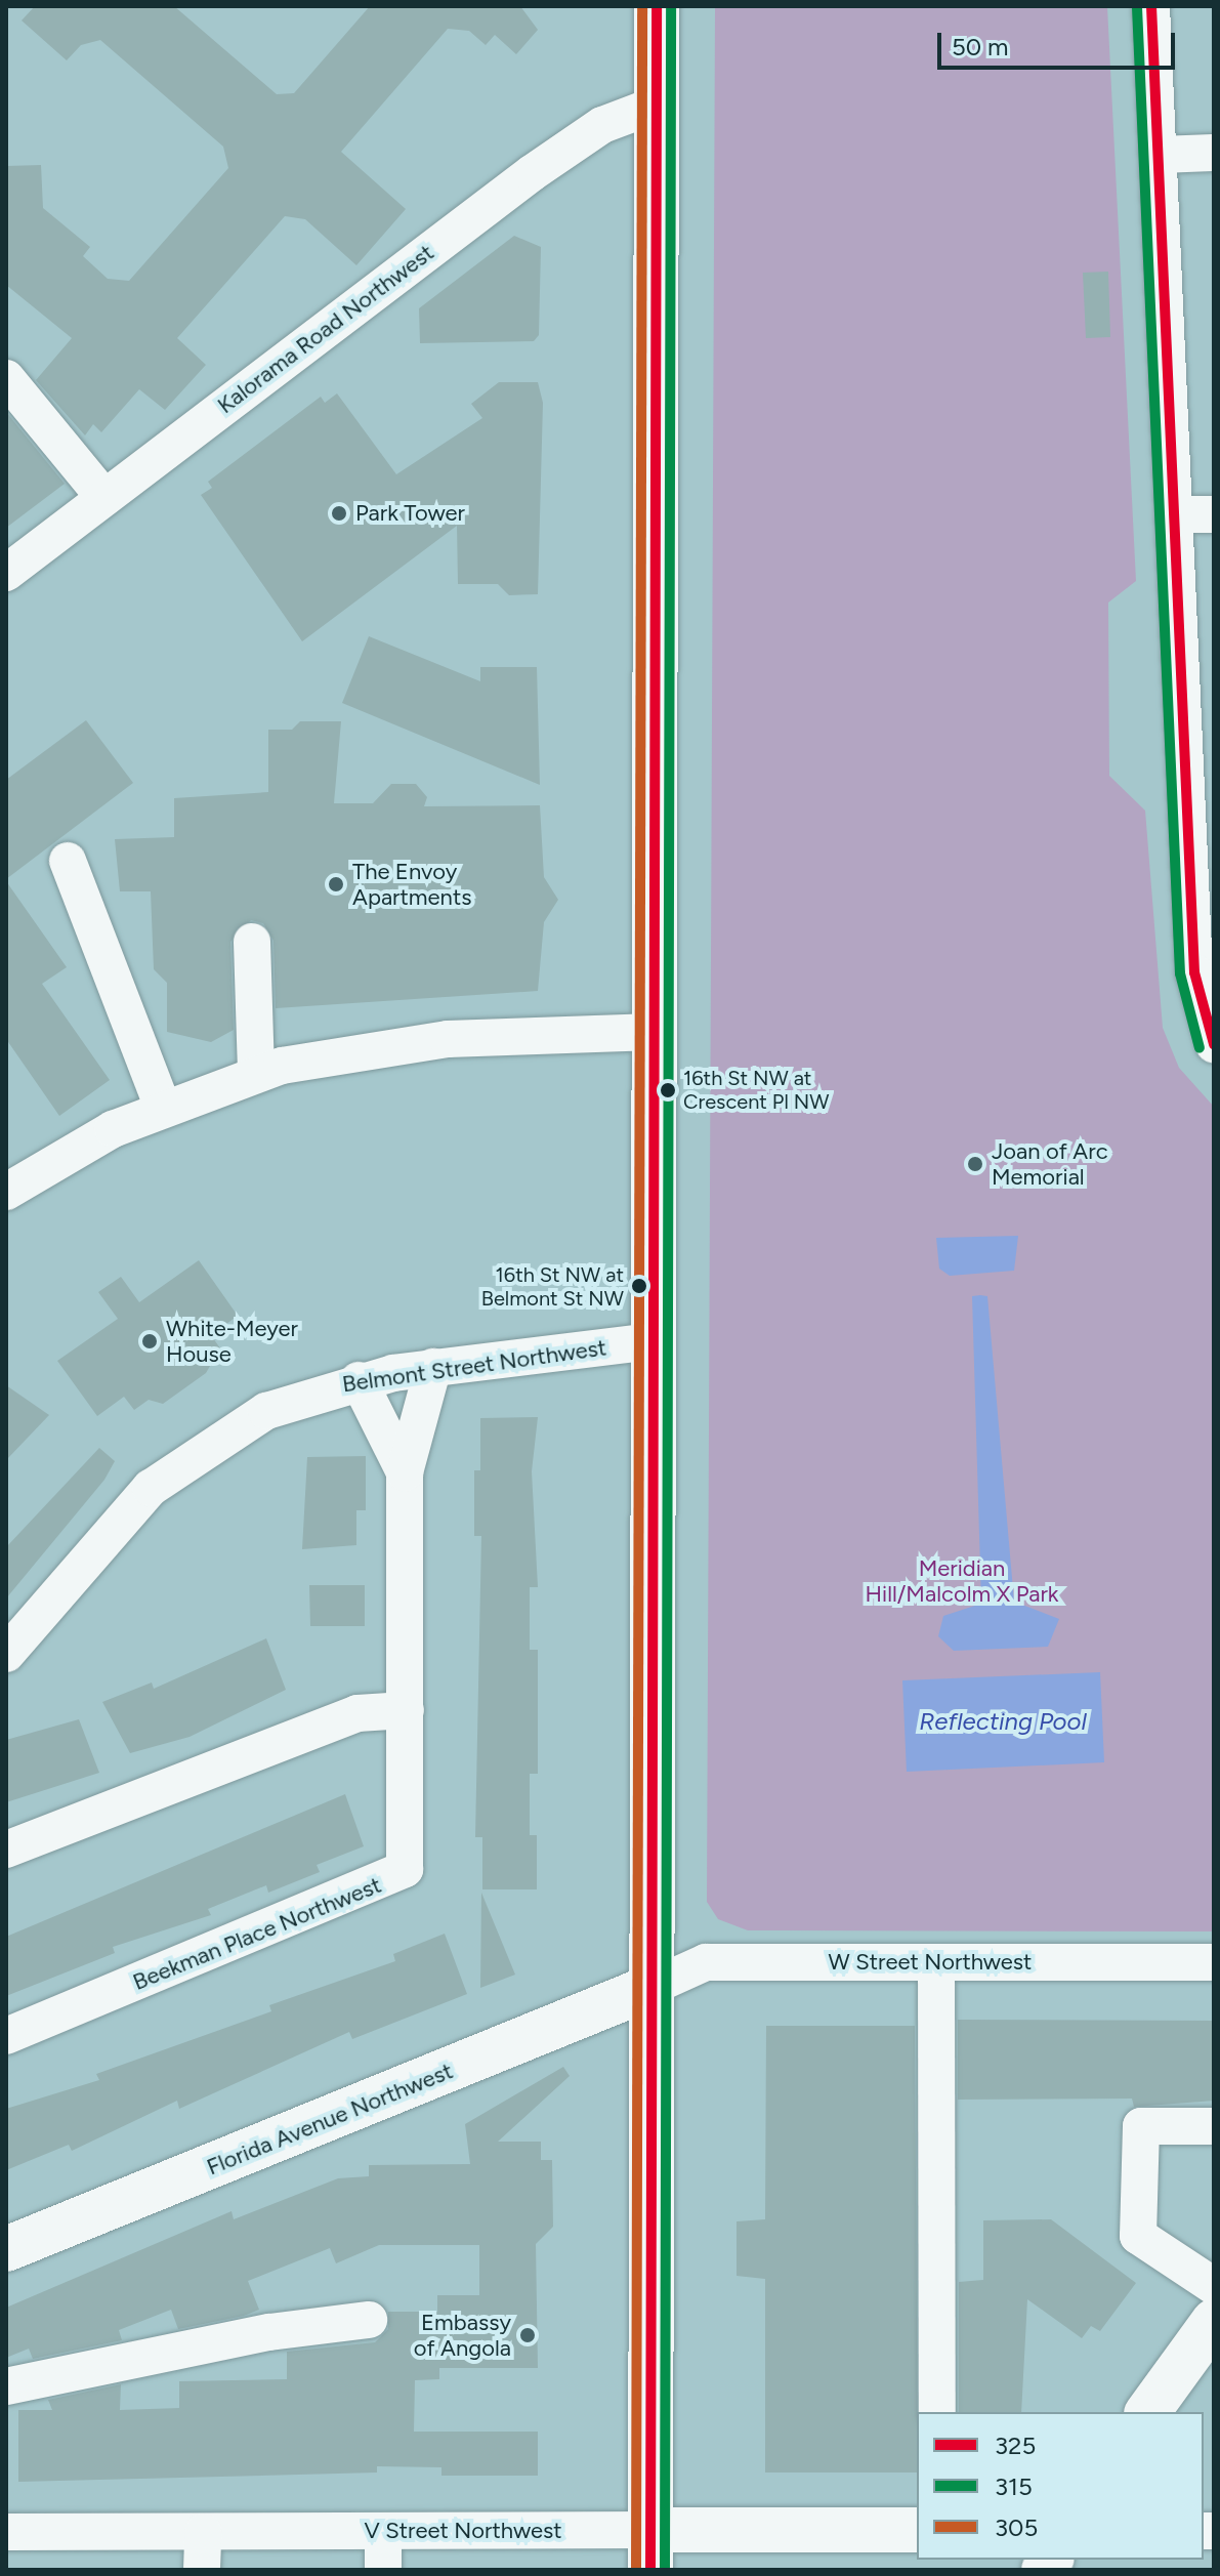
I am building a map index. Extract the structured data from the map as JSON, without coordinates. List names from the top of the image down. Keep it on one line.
{"streets":{"main road":["Florida Avenue Northwest","V Street Northwest"],"street":["Kalorama Road Northwest","Belmont Street Northwest","Beekman Place Northwest","W Street Northwest"]},"crossings":[["Belmont Street Northwest","Beekman Place Northwest"],["W Street Northwest","Florida Avenue Northwest"]],"water":["Reflecting Pool"],"parks":["Meridian Hill/Malcolm X Park"],"places":["Park Tower","The Envoy Apartments","16th St NW at Crescent Pl NW","Joan of Arc Memorial","16th St NW at Belmont St NW","White-Meyer House","Embassy of Angola"],"lines":["transit line 325","transit line 315","transit line 305"],"legend":["325","315","305"],"scale_bar":"50 m"}
